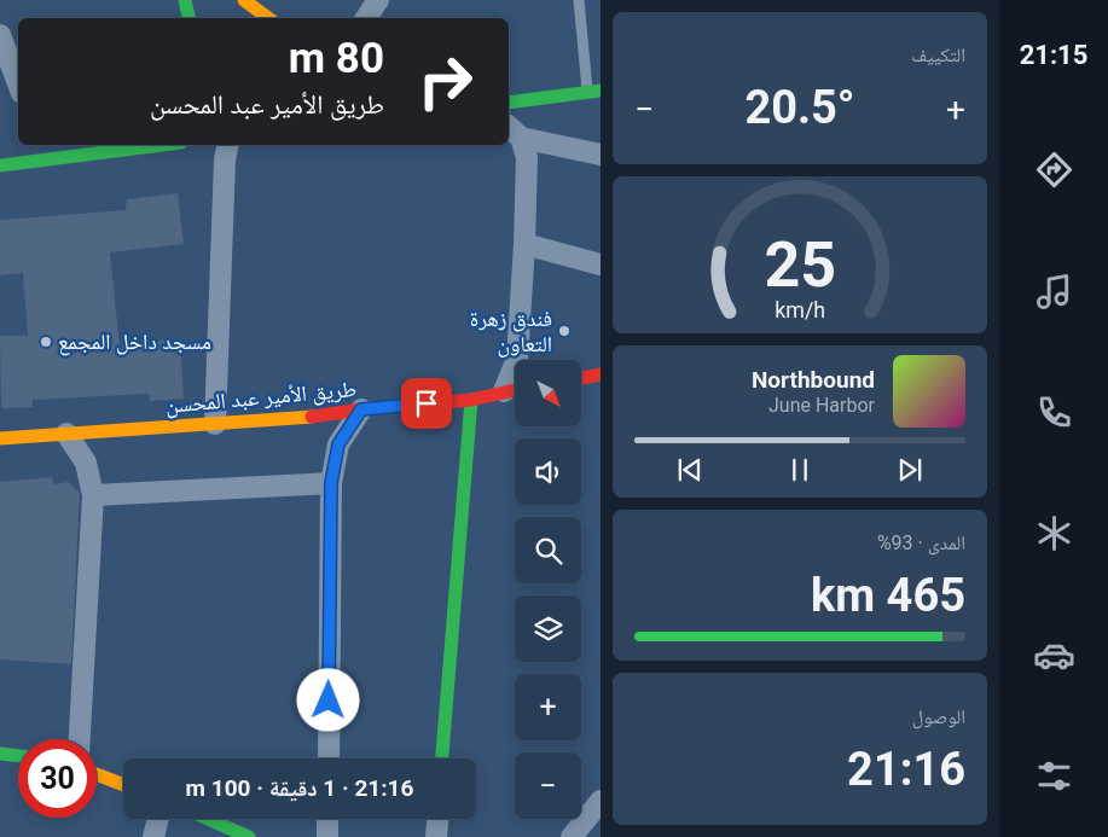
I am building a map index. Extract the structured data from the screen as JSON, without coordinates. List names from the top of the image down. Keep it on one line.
{"streets":{"main road":["طريق الأمير عبد المحسن"]},"places":["فندق زهرة التعاون","مسجد داخل المجمع"],"north":"bottom right","page":{"tabs":"21:15","tile":["التكييف",["المدى · 93%","465 km"],["الوصول","21:16"]],"turn":["80 m","طريق الأمير عبد المحسن"],"heat":["−","20.5°","+"],"song":["Northbound","June Harbor"],"map_buttons":["+","−"],"limit":"30","trip":"21:16 · 1 دقيقة · 100 m","gauge":["25","km/h"]}}
